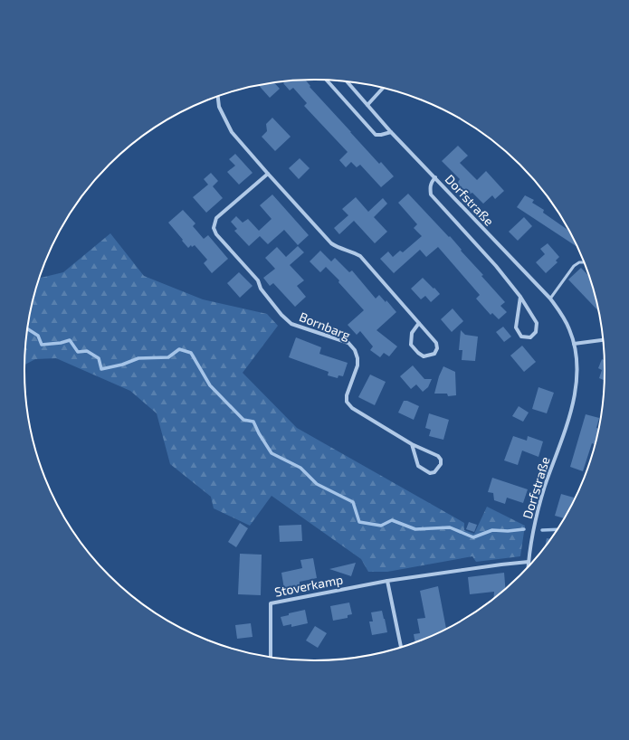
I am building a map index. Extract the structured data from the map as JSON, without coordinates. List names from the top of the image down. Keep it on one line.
{"streets":{"street":["Dorfstraße","Bornbarg","Stoverkamp"]},"crossings":[["Dorfstraße","Stoverkamp"]]}
